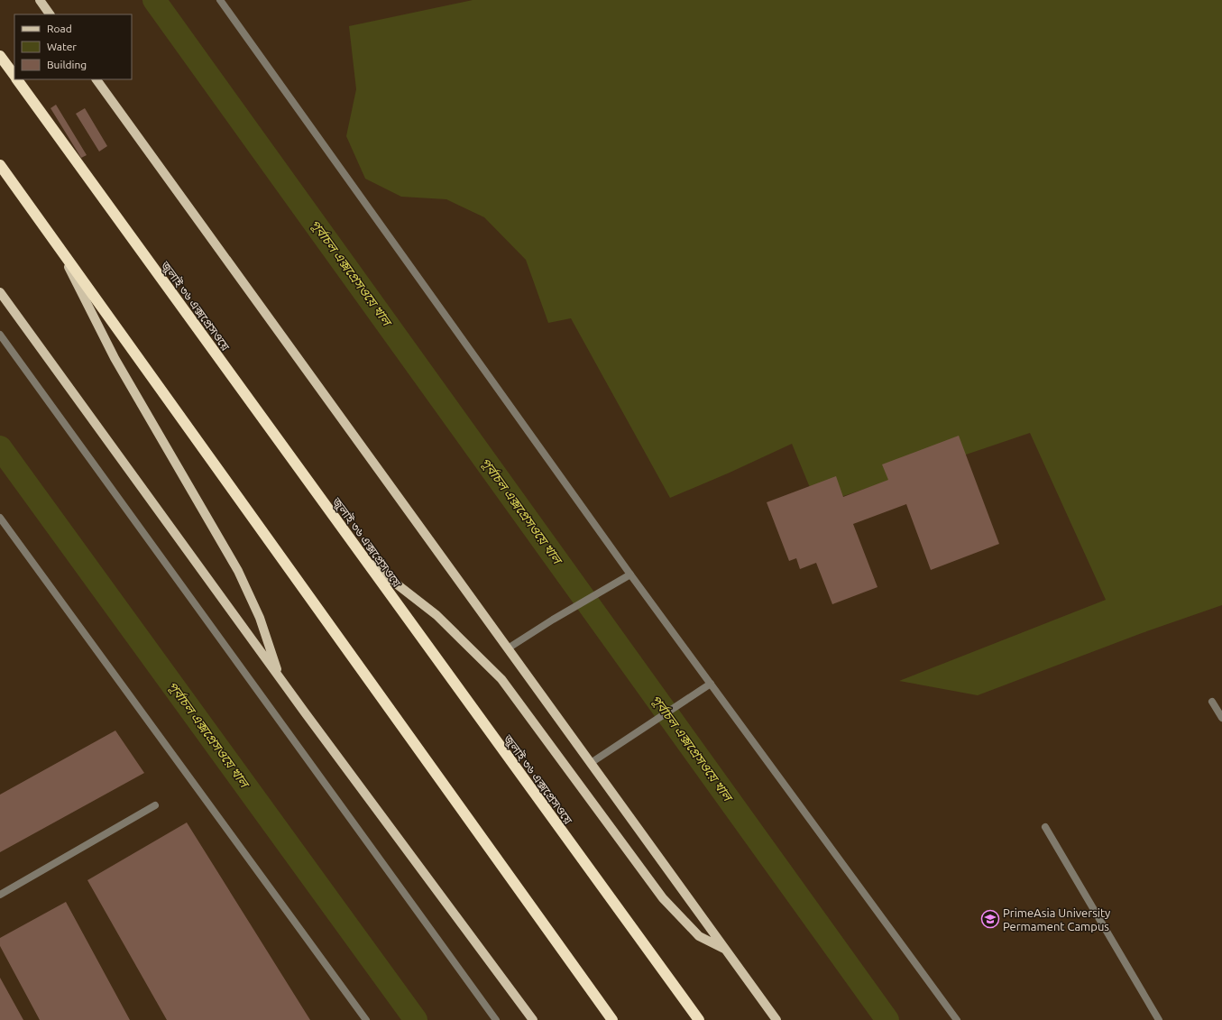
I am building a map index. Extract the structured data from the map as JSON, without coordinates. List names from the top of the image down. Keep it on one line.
{"streets":{"highway":["জুলাই ৩৬ এক্সপ্রেসওয়ে"]},"water":["পূর্বাচল এক্সপ্রেসওয়ে খাল"],"places":{"school or university":["PrimeAsia University Permament Campus"]},"legend":["Road","Water","Building"]}
